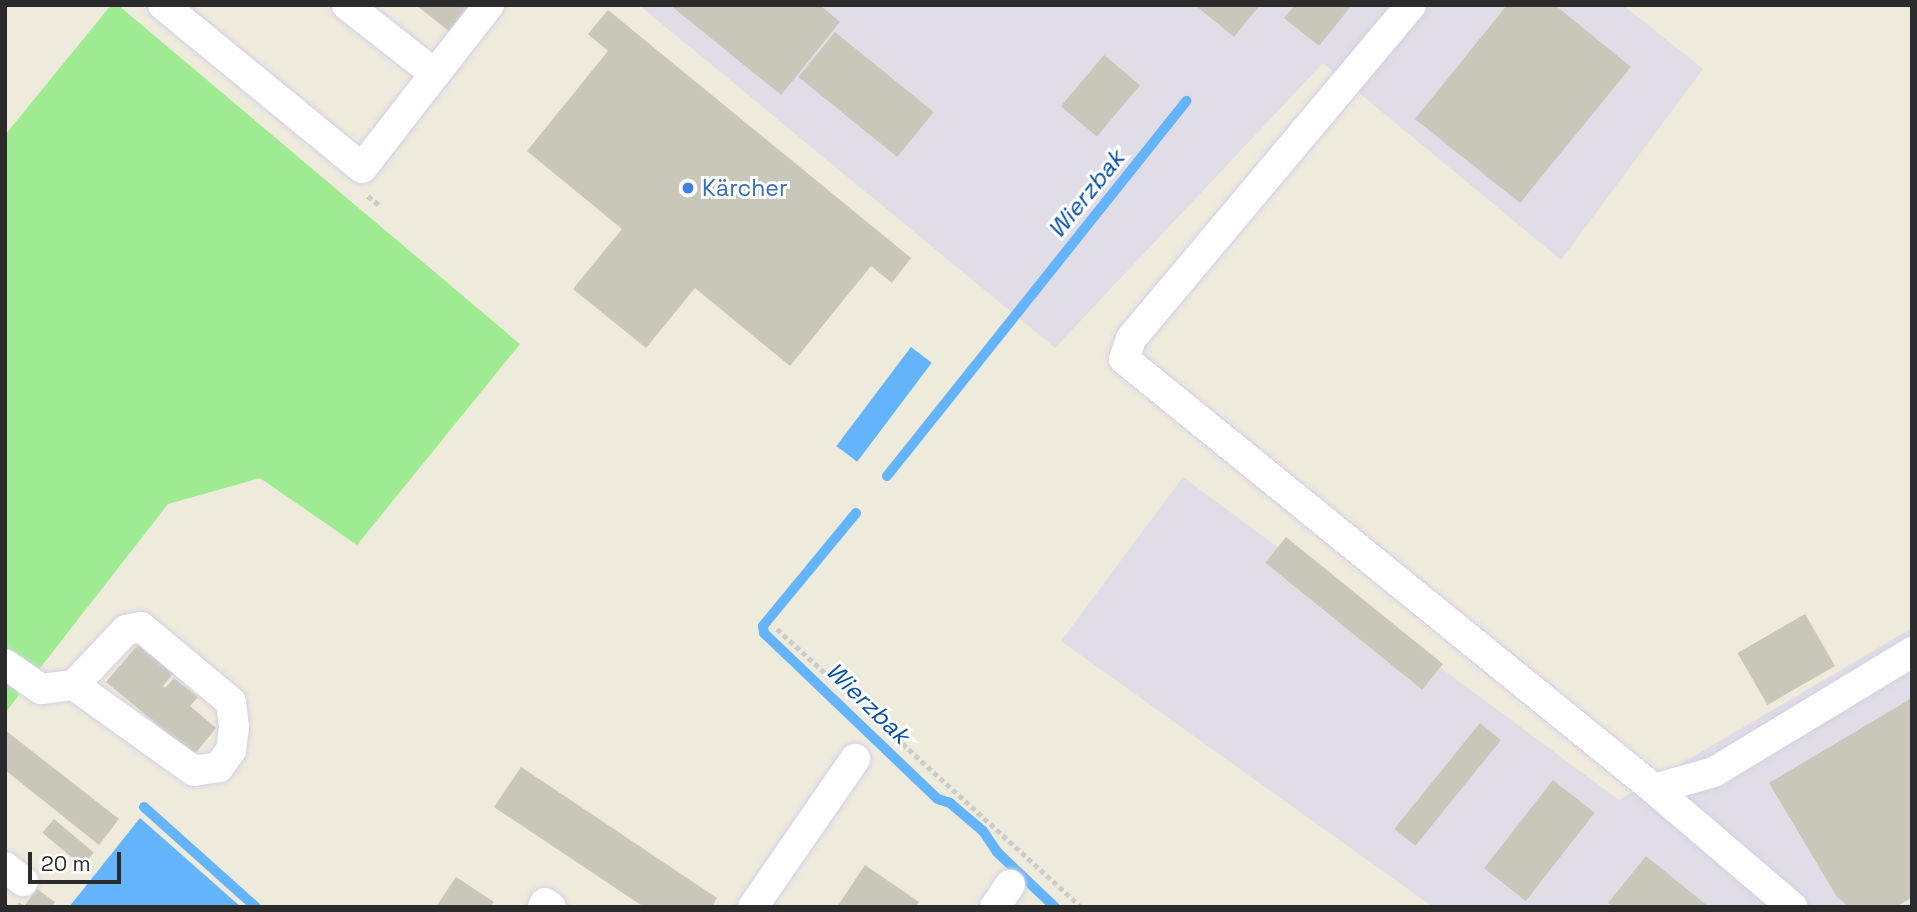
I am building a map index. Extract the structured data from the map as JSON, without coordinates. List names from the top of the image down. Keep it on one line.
{"water":["Wierzbak"],"places":["Kärcher"],"scale_bar":"20 m"}
